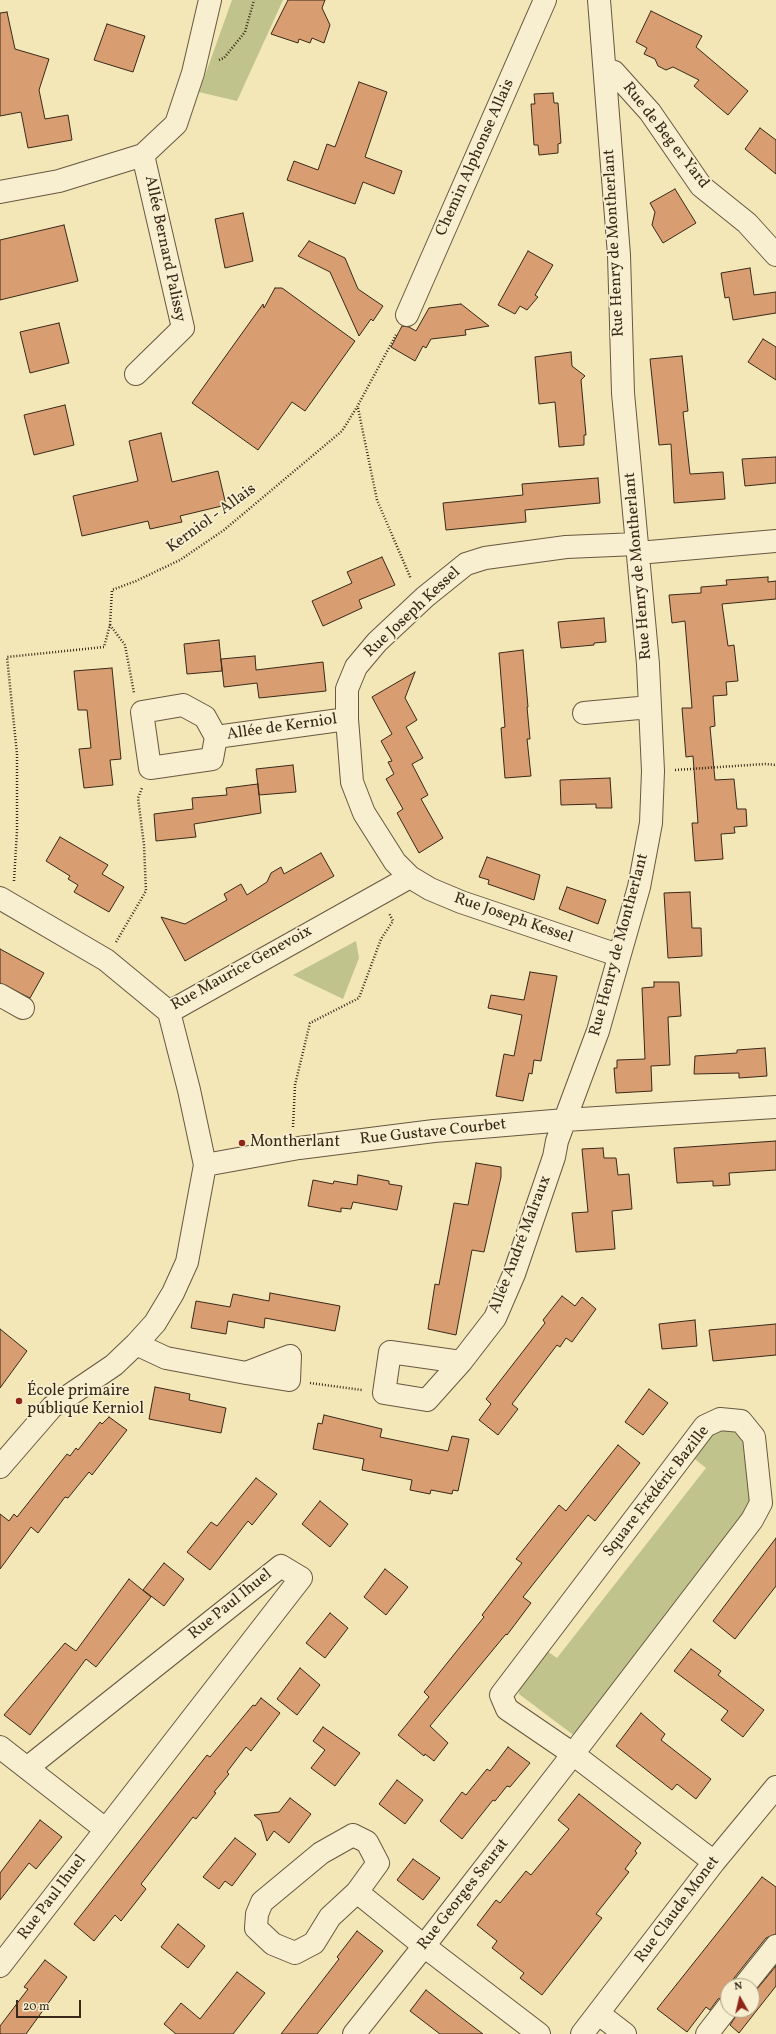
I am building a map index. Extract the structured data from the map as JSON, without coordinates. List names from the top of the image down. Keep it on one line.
{"streets":{"street":["Rue de Beg er Yard","Chemin Alphonse Allais","Rue Henry de Montherlant","Allée Bernard Palissy","Rue Joseph Kessel","Allée de Kerniol","Rue Maurice Genevoix","Rue Gustave Courbet","Allée André Malraux","Square Frédéric Bazille","Rue Paul Ihuel","Rue Georges Seurat","Rue Claude Monet"],"path":["Kerniol - Allais"]},"crossings":[["Rue de Beg er Yard","Rue Henry de Montherlant"],["Chemin Alphonse Allais","Kerniol - Allais"],["Rue Henry de Montherlant","Rue Joseph Kessel"],["Rue Henry de Montherlant","Rue Gustave Courbet"],["Rue Henry de Montherlant","Allée André Malraux"],["Kerniol - Allais","Rue Maurice Genevoix"],["Rue Joseph Kessel","Allée de Kerniol"],["Rue Joseph Kessel","Rue Maurice Genevoix"],["Rue Gustave Courbet","Allée André Malraux"],["Square Frédéric Bazille","Rue Georges Seurat"]],"places":["Montherlant","École primaire publique Kerniol"],"scale_bar":"20 m","north":"top"}
